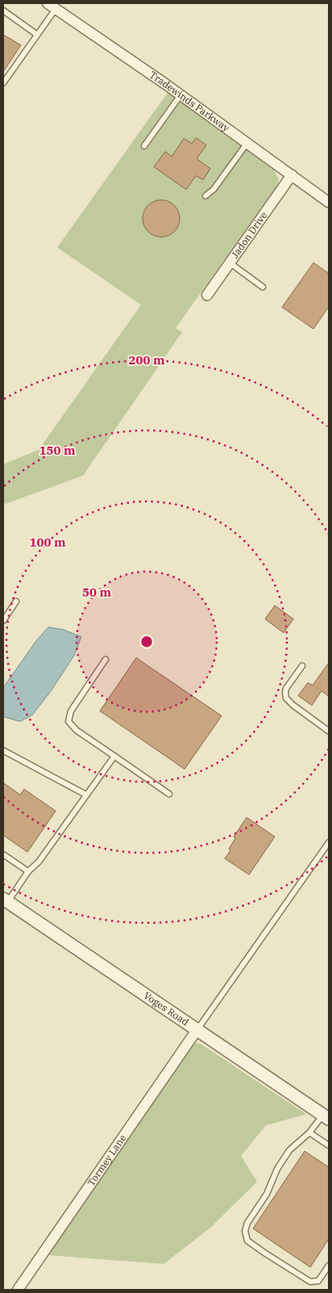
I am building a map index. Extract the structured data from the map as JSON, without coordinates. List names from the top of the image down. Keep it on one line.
{"streets":{"street":["Tradewinds Parkway","Jadon Drive","Voges Road","Tormey Lane"]},"crossings":[["Tradewinds Parkway","Jadon Drive"],["Voges Road","Tormey Lane"]],"rings":["200 m","150 m","100 m","50 m"]}
